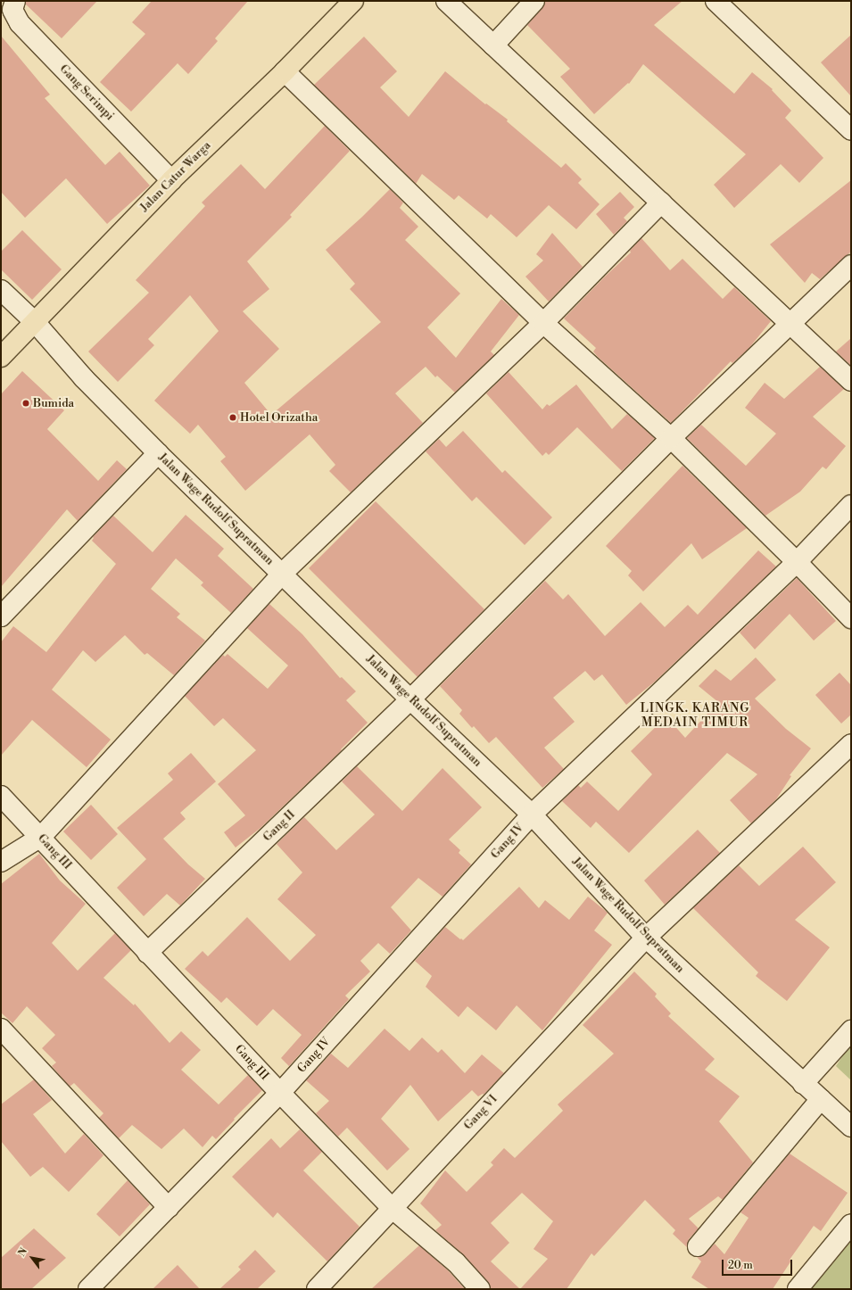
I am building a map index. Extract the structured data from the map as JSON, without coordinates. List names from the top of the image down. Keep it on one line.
{"streets":{"main road":["Jalan Catur Warga"],"street":["Gang Serimpi","Jalan Wage Rudolf Supratman","Gang II","Gang IV","Gang III","Gang VI"]},"crossings":[["Gang Serimpi","Jalan Catur Warga"],["Jalan Catur Warga","Jalan Wage Rudolf Supratman"],["Jalan Wage Rudolf Supratman","Gang II"],["Jalan Wage Rudolf Supratman","Gang IV"],["Jalan Wage Rudolf Supratman","Gang VI"],["Gang II","Gang III"],["Gang IV","Gang III"],["Gang III","Gang VI"]],"districts":["LINGK. KARANG MEDAIN TIMUR"],"places":["Bumida","Hotel Orizatha"],"scale_bar":"20 m","north":"top left"}
